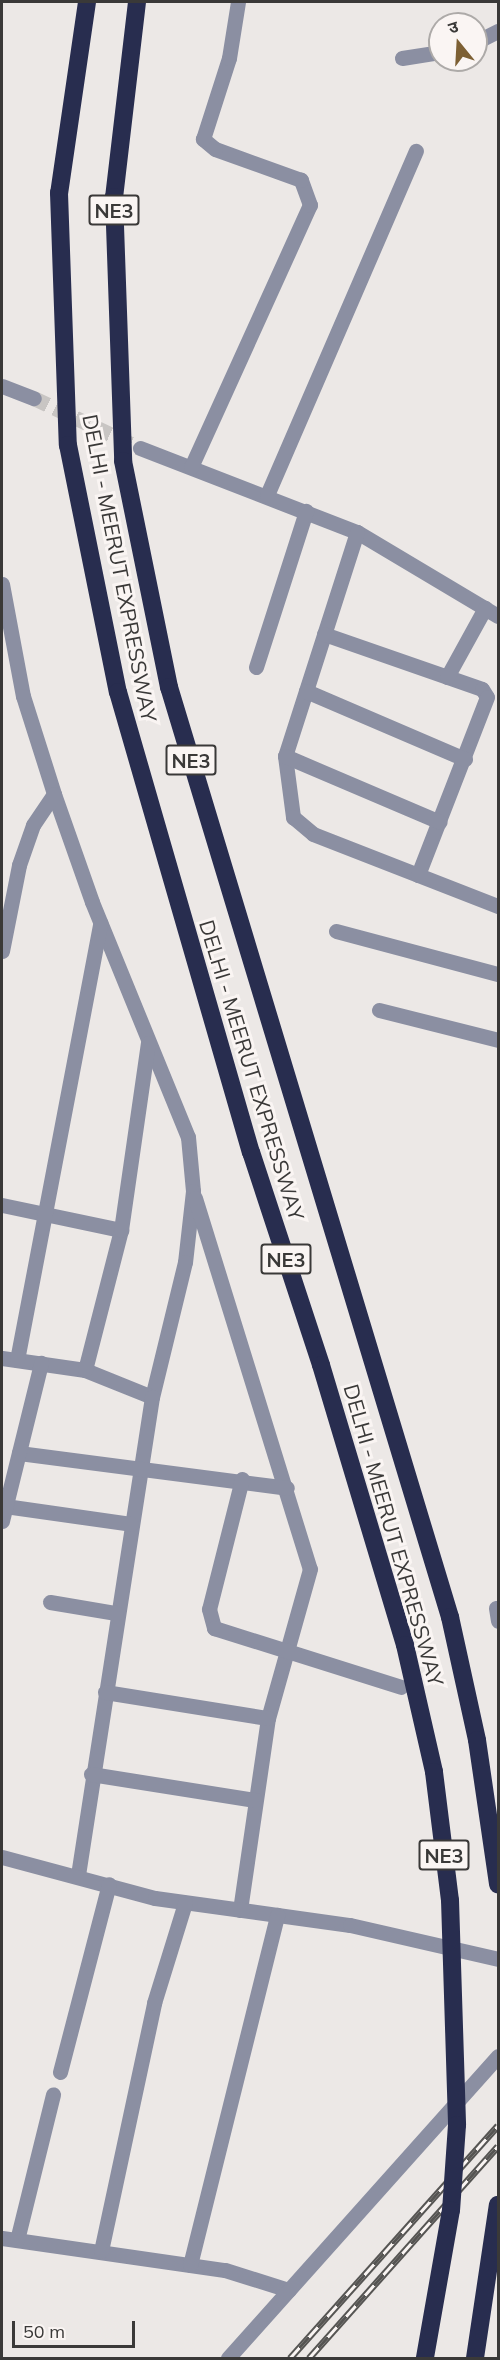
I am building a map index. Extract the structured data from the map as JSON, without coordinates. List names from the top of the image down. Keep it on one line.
{"streets":{"highway":["NE3","DELHI - MEERUT EXPRESSWAY"]},"scale_bar":"50 m","north":"top"}
